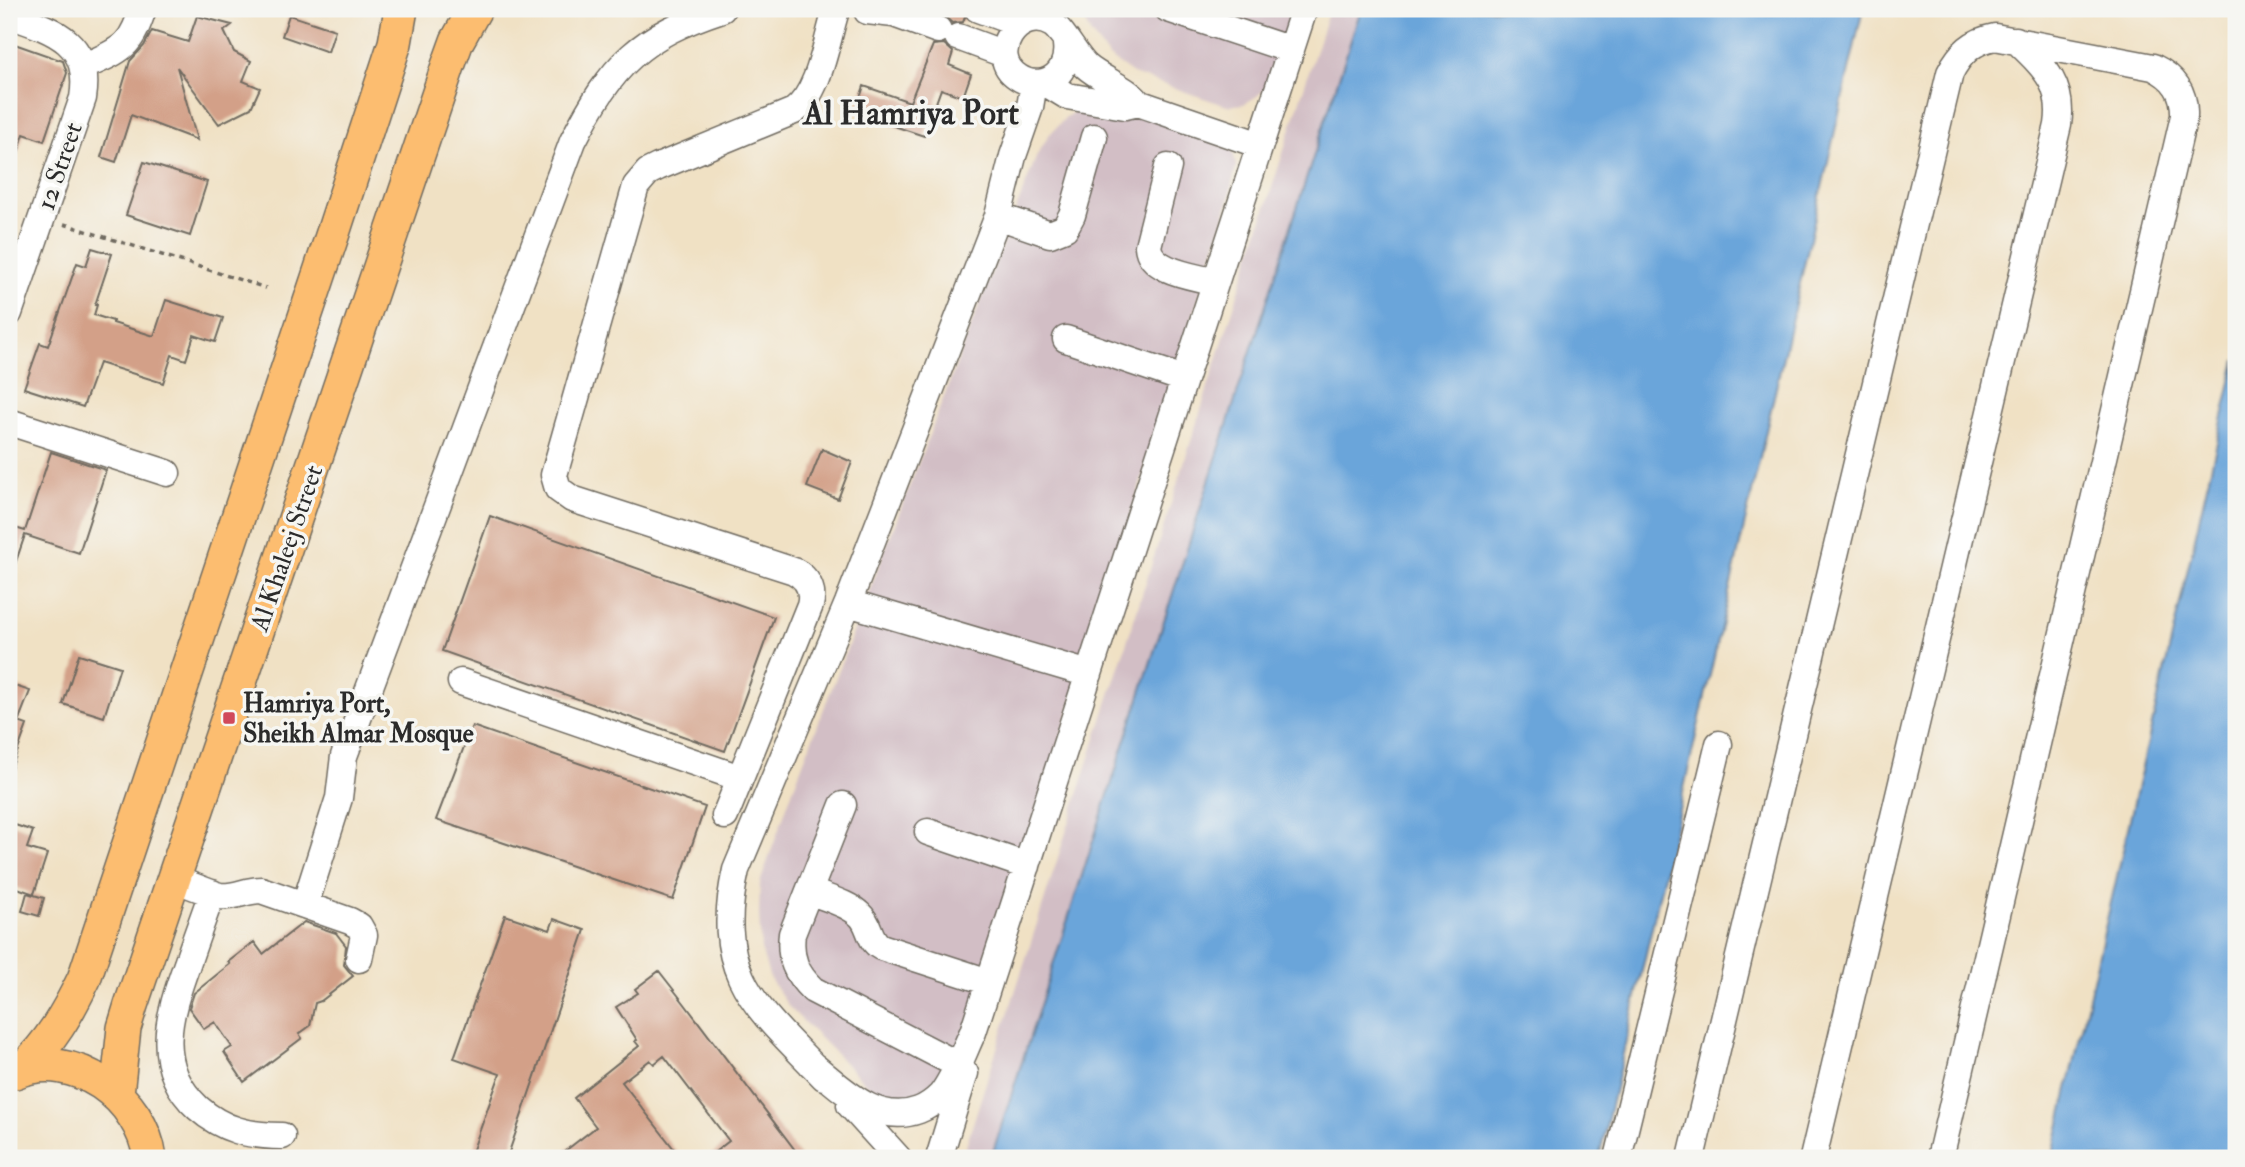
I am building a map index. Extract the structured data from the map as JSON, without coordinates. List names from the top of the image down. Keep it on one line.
{"streets":{"main road":["Al Khaleej Street"],"street":["12 Street"]},"districts":["Al Hamriya Port"],"places":{"transit":["Hamriya Port, Sheikh Almar Mosque"]}}
